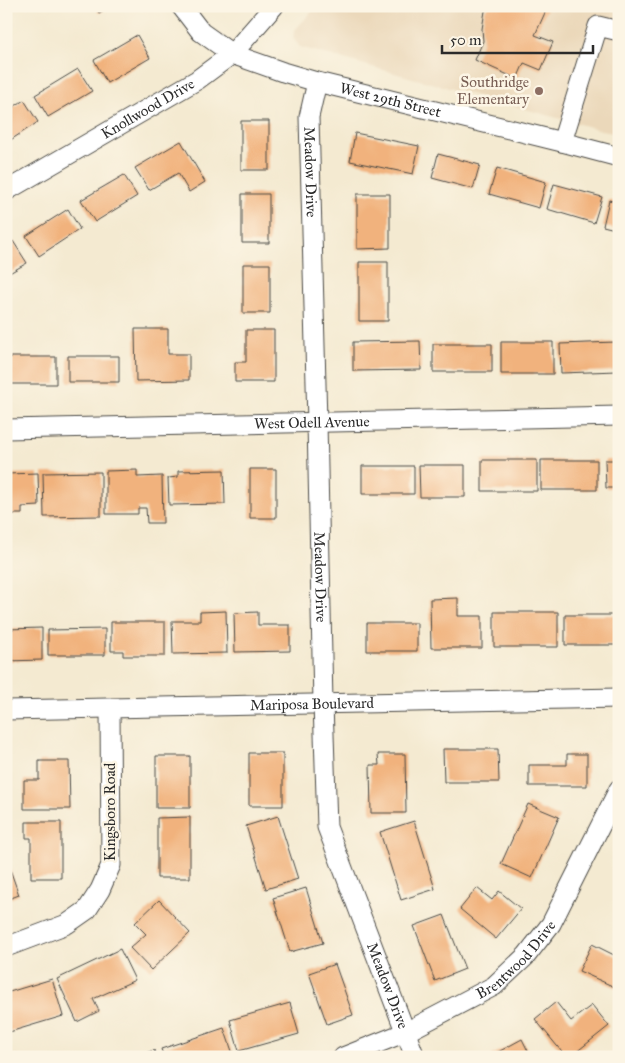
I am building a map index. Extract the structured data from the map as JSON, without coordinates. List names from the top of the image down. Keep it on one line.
{"streets":{"street":["West 29th Street","Knollwood Drive","Meadow Drive","West Odell Avenue","Mariposa Boulevard","Kingsboro Road","Brentwood Drive"]},"crossings":[["West 29th Street","Knollwood Drive"],["West 29th Street","Meadow Drive"],["Meadow Drive","West Odell Avenue"],["Meadow Drive","Mariposa Boulevard"],["Meadow Drive","Brentwood Drive"],["Mariposa Boulevard","Kingsboro Road"]],"places":["Southridge Elementary"],"scale_bar":"50 m"}
